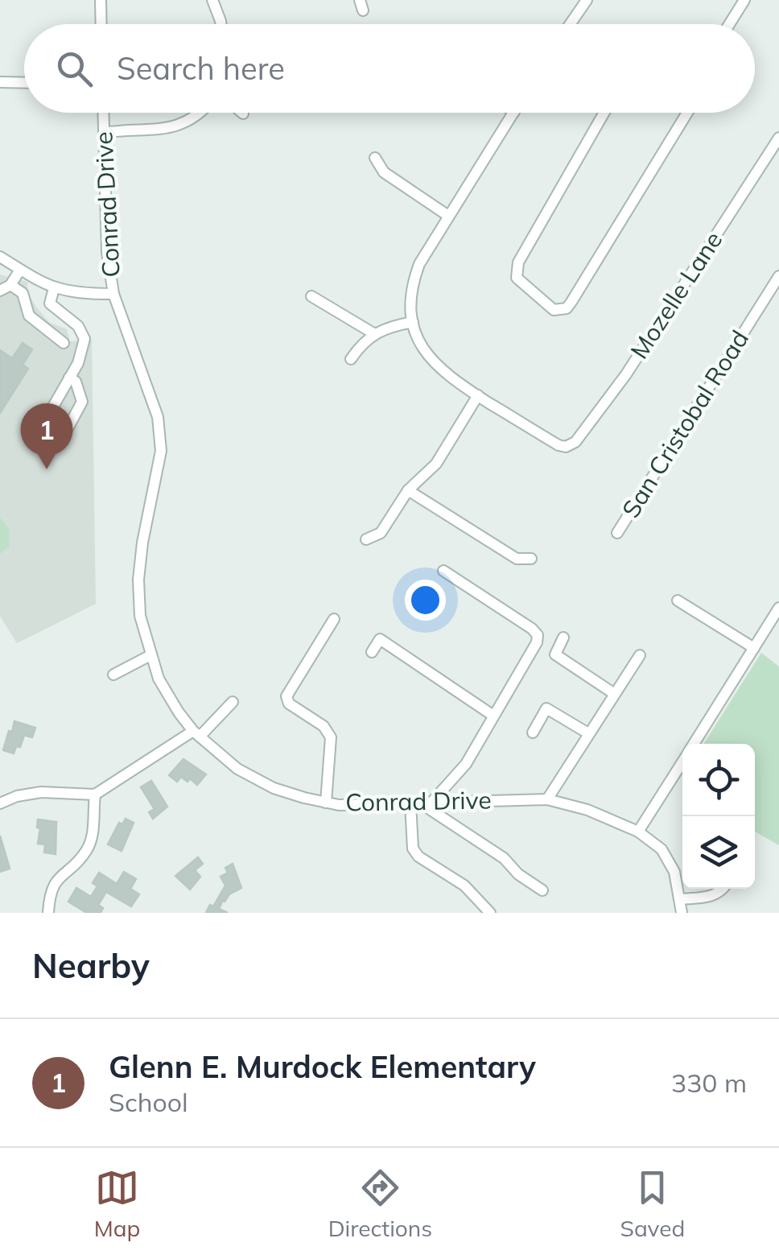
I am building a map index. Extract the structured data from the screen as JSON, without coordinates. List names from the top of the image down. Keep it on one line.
{"streets":{"street":["Conrad Drive","Mozelle Lane","San Cristobal Road"]},"page":{"search":"Search here","pins":"1","heading":"Nearby","list":[{"mark":"1","name":"Glenn E. Murdock Elementary","note":"School","value":"330 m"}],"nav":["Map","Directions","Saved"]}}
